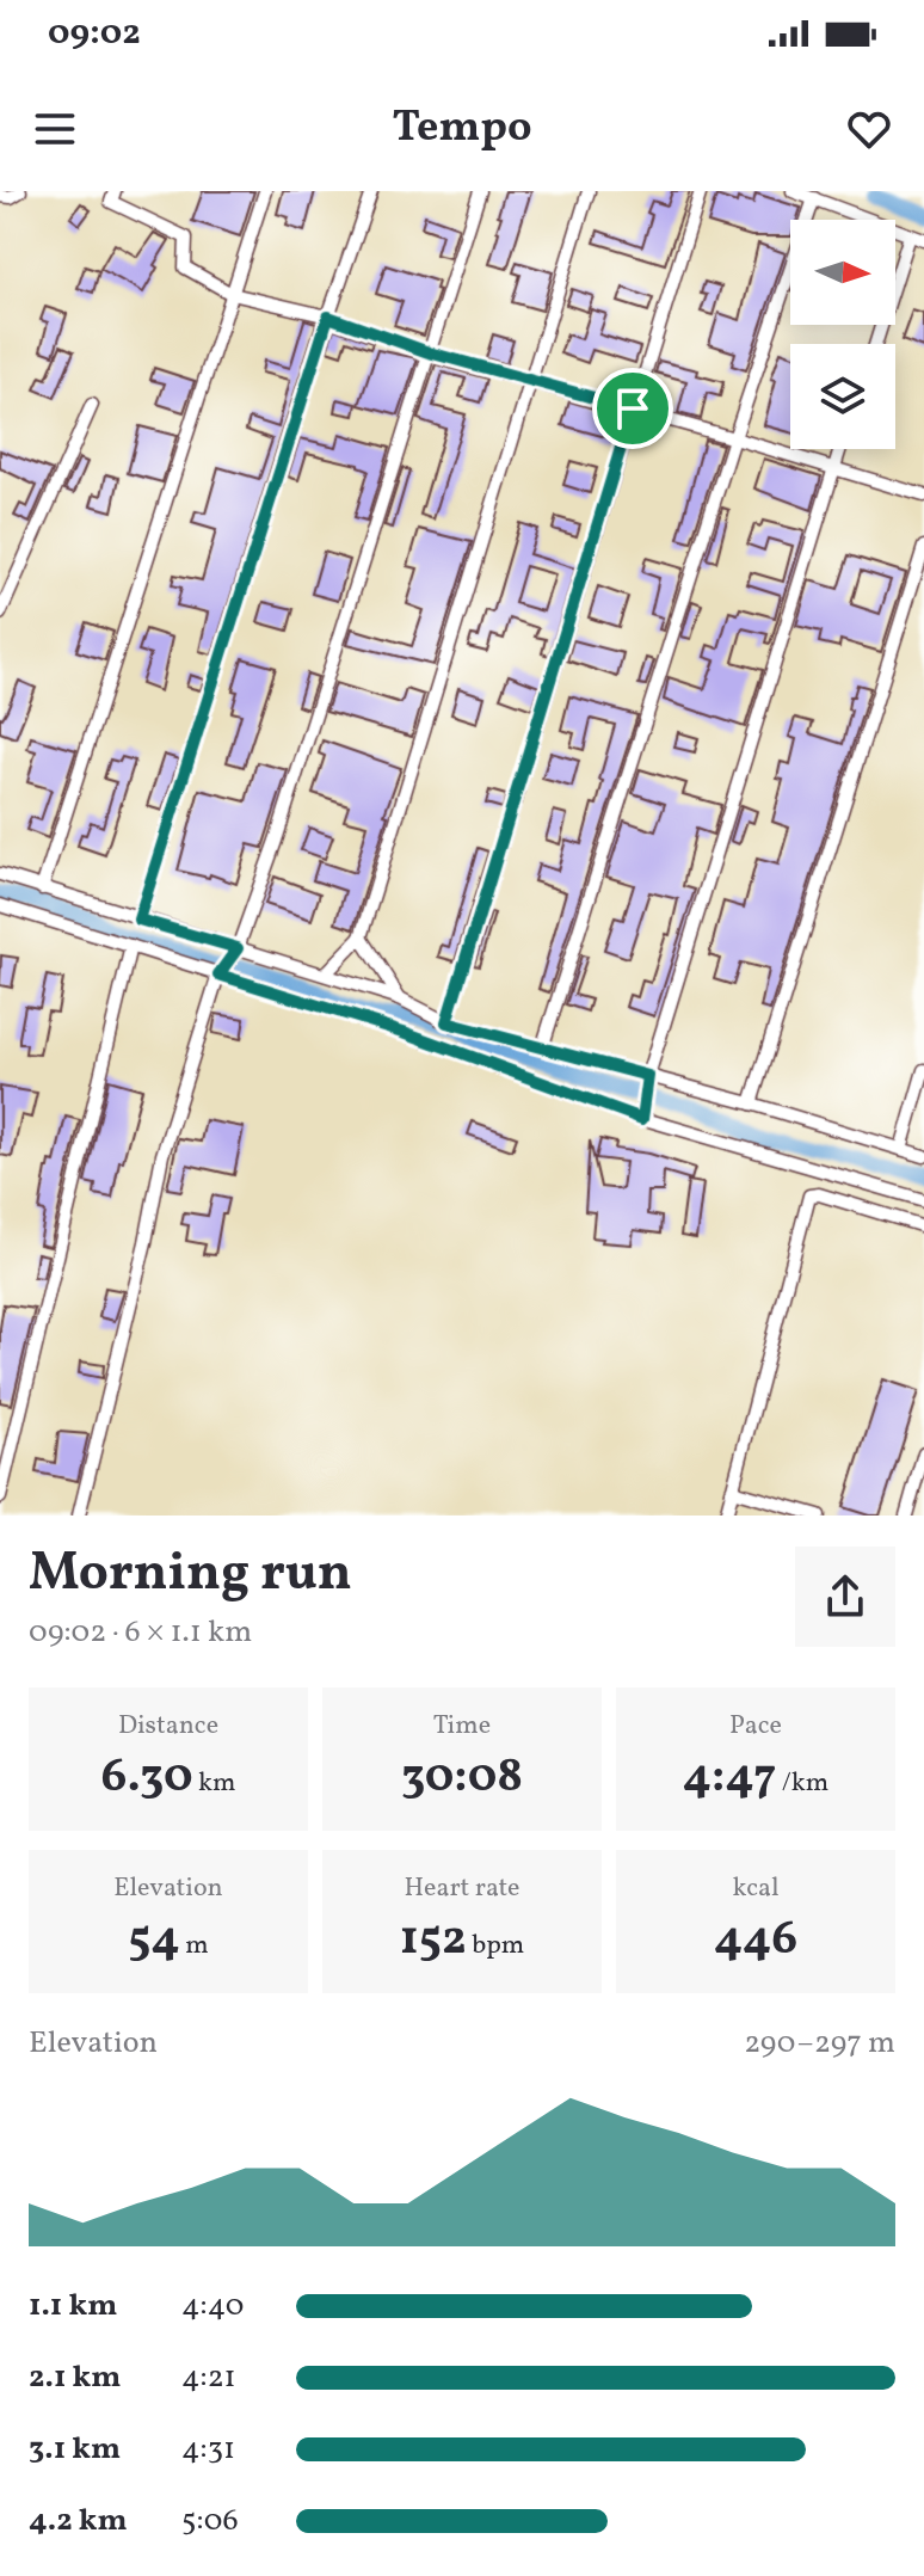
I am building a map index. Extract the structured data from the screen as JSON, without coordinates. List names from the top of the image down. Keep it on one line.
{"north":"right","page":{"status":"09:02","header":"Tempo","heading":["Morning run","09:02 · 6 × 1.1 km"],"stats":[["Distance","6.30 km"],["Time","30:08"],["Pace","4:47 /km"],["Elevation","54 m"],["Heart rate","152 bpm"],["kcal","446"]],"chart":["Elevation","290–297 m"],"list":[{"name":"1.1 km","note":"4:40"},{"name":"2.1 km","note":"4:21"},{"name":"3.1 km","note":"4:31"},{"name":"4.2 km","note":"5:06"}]}}
